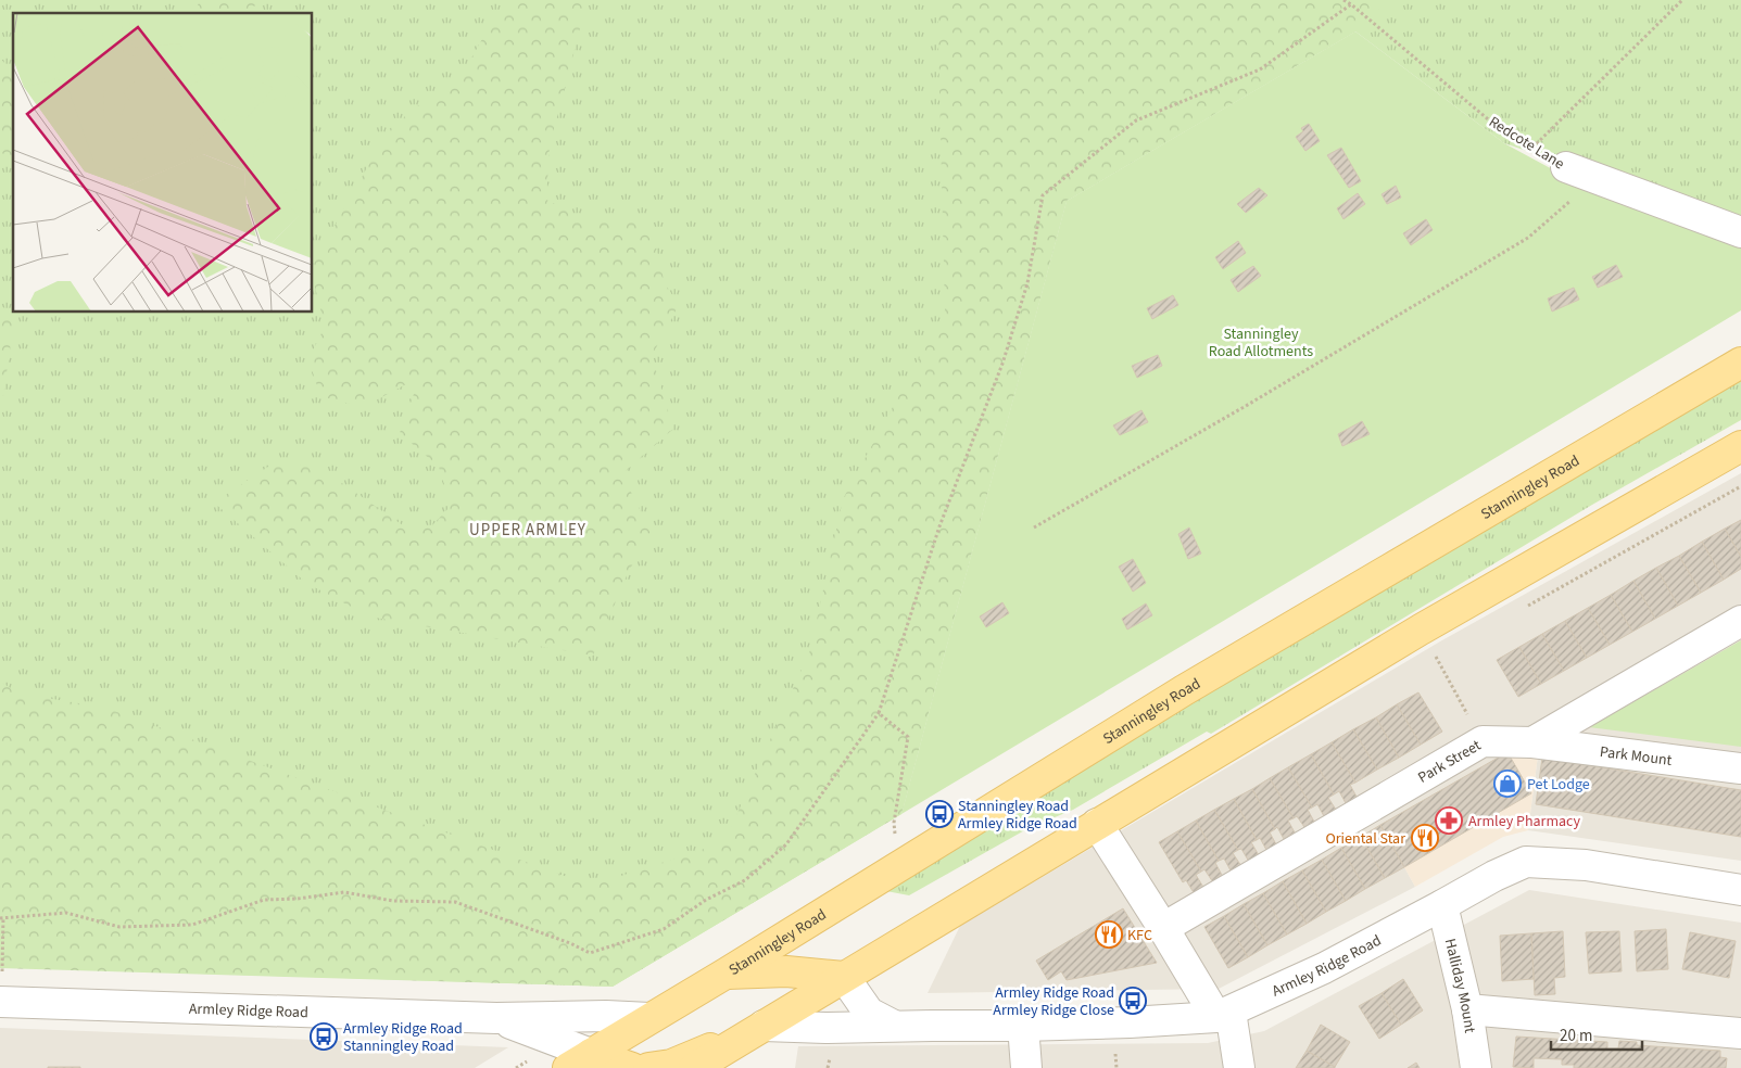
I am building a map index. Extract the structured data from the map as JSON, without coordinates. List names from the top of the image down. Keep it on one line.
{"streets":{"main road":["Stanningley Road"],"street":["Park Mount","Park Street","Armley Ridge Road","Halliday Mount"],"path":["Redcote Lane"]},"crossings":[["Stanningley Road","Armley Ridge Road"],["Park Mount","Park Street"],["Armley Ridge Road","Halliday Mount"]],"districts":["UPPER ARMLEY"],"parks":["Stanningley Road Allotments"],"places":{"shop":["Pet Lodge"],"bus stop":["Stanningley Road Armley Ridge Road","Armley Ridge Road Armley Ridge Close","Armley Ridge Road Stanningley Road"],"pharmacy":["Armley Pharmacy"],"restaurant":["Oriental Star","KFC"]},"scale_bar":"20 m"}
